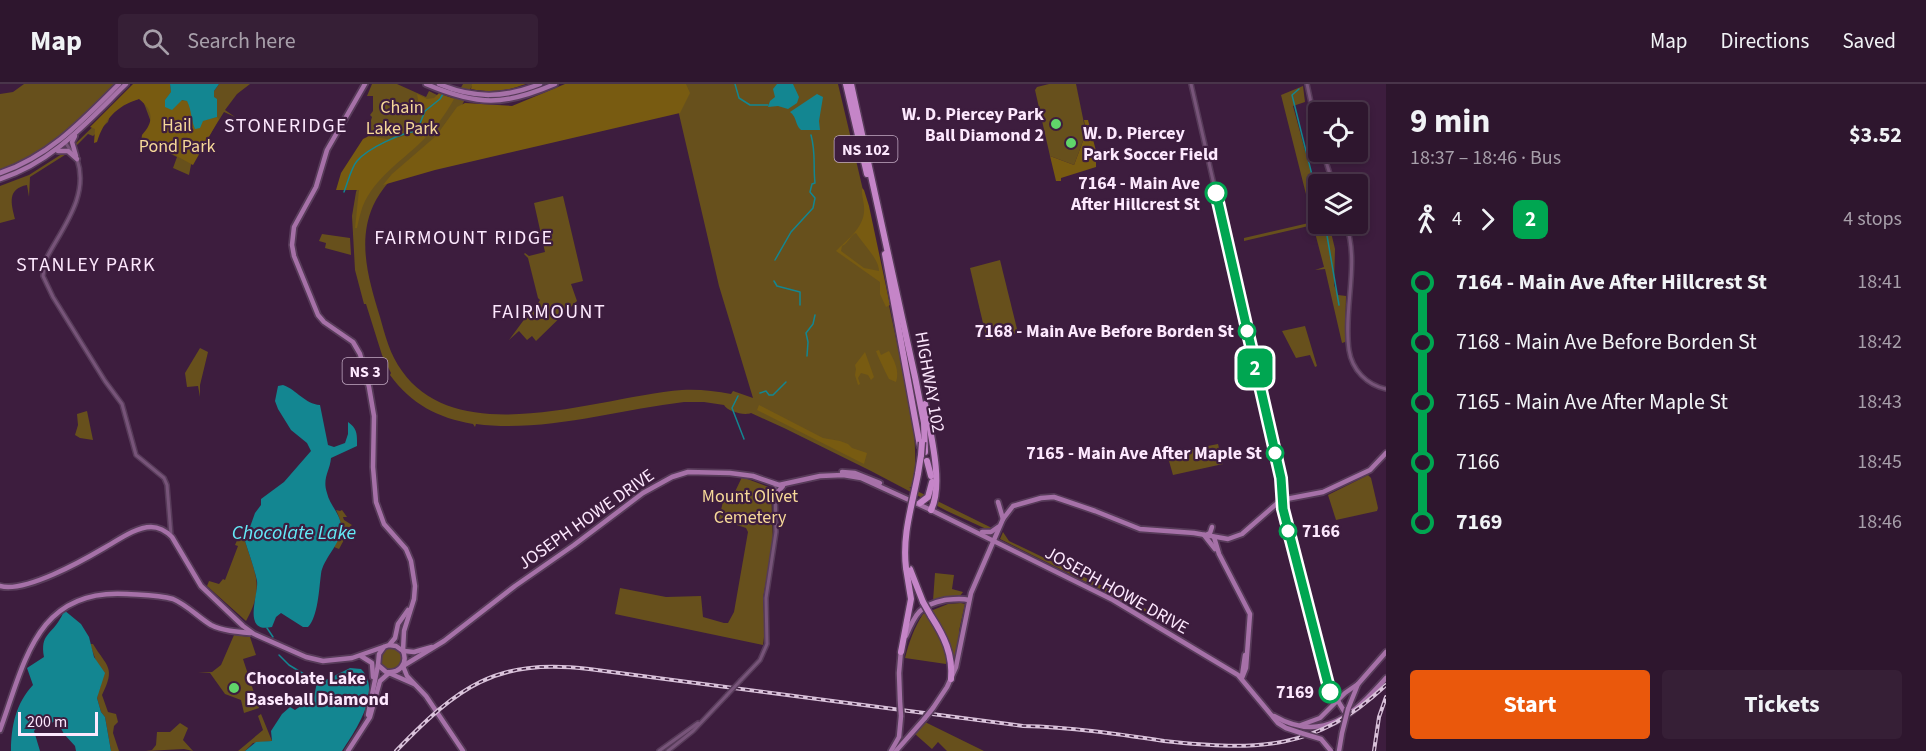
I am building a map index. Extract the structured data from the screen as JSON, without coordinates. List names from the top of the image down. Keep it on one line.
{"streets":{"highway":["NS 102","HIGHWAY 102"],"main road":["NS 3","JOSEPH HOWE DRIVE"]},"crossings":[["NS 102","HIGHWAY 102"],["NS 3","JOSEPH HOWE DRIVE"]],"districts":["STONERIDGE","FAIRMOUNT RIDGE","STANLEY PARK","FAIRMOUNT"],"water":["Chocolate Lake"],"parks":["Chain Lake Park","Hail Pond Park","Mount Olivet Cemetery"],"places":["W. D. Piercey Park Ball Diamond 2","W. D. Piercey Park Soccer Field","7164 - Main Ave After Hillcrest St","7168 - Main Ave Before Borden St","7165 - Main Ave After Maple St","7166","Chocolate Lake Baseball Diamond","7169"],"lines":["bus line 2"],"scale_bar":"200 m","page":{"header":"Map","search":"Search here","nav":["Map","Directions","Saved"],"on_map":"2","heading":["9 min","18:37 – 18:46 · Bus","$3.52"],"legs":["4","2","4 stops"],"list":[{"name":"7164 - Main Ave After Hillcrest St","value":"18:41"},{"name":"7168 - Main Ave Before Borden St","value":"18:42"},{"name":"7165 - Main Ave After Maple St","value":"18:43"},{"name":"7166","value":"18:45"},{"name":"7169","value":"18:46"}],"buttons":["Start","Tickets"],"scale":"200 m"}}
